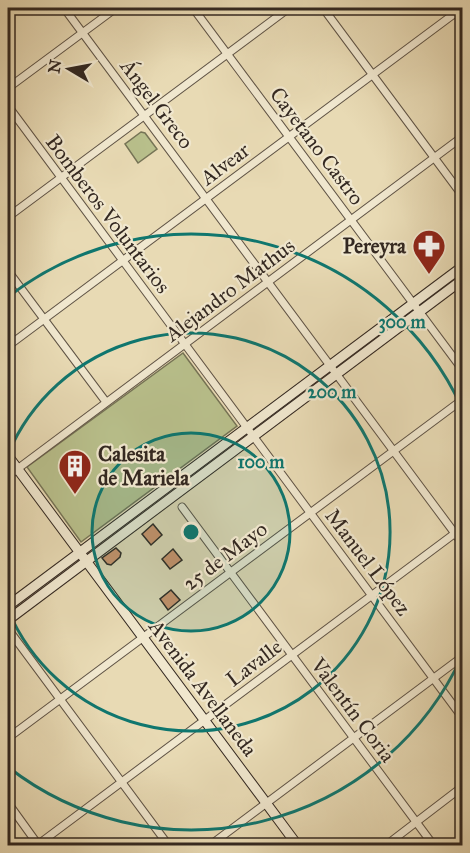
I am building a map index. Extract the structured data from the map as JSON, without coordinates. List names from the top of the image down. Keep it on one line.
{"streets":{"main road":["Avenida Avellaneda"],"street":["Ángel Greco","Cayetano Castro","Alvear","Bomberos Voluntarios","Alejandro Mathus","25 de Mayo","Manuel López","Lavalle","Valentín Coria"]},"crossings":[["Ángel Greco","Alvear"],["Ángel Greco","Alejandro Mathus"],["Ángel Greco","25 de Mayo"],["Ángel Greco","Lavalle"],["Cayetano Castro","Alvear"],["Cayetano Castro","Alejandro Mathus"],["Alvear","Bomberos Voluntarios"],["Bomberos Voluntarios","Alejandro Mathus"],["Bomberos Voluntarios","Manuel López"],["Alejandro Mathus","Avenida Avellaneda"],["25 de Mayo","Manuel López"],["25 de Mayo","Avenida Avellaneda"],["25 de Mayo","Valentín Coria"],["Manuel López","Lavalle"],["Lavalle","Avenida Avellaneda"],["Lavalle","Valentín Coria"]],"places":{"pharmacy":["Pereyra"],"building":["Calesita de Mariela"]},"north":"left","rings":["300 m","200 m","100 m"]}
